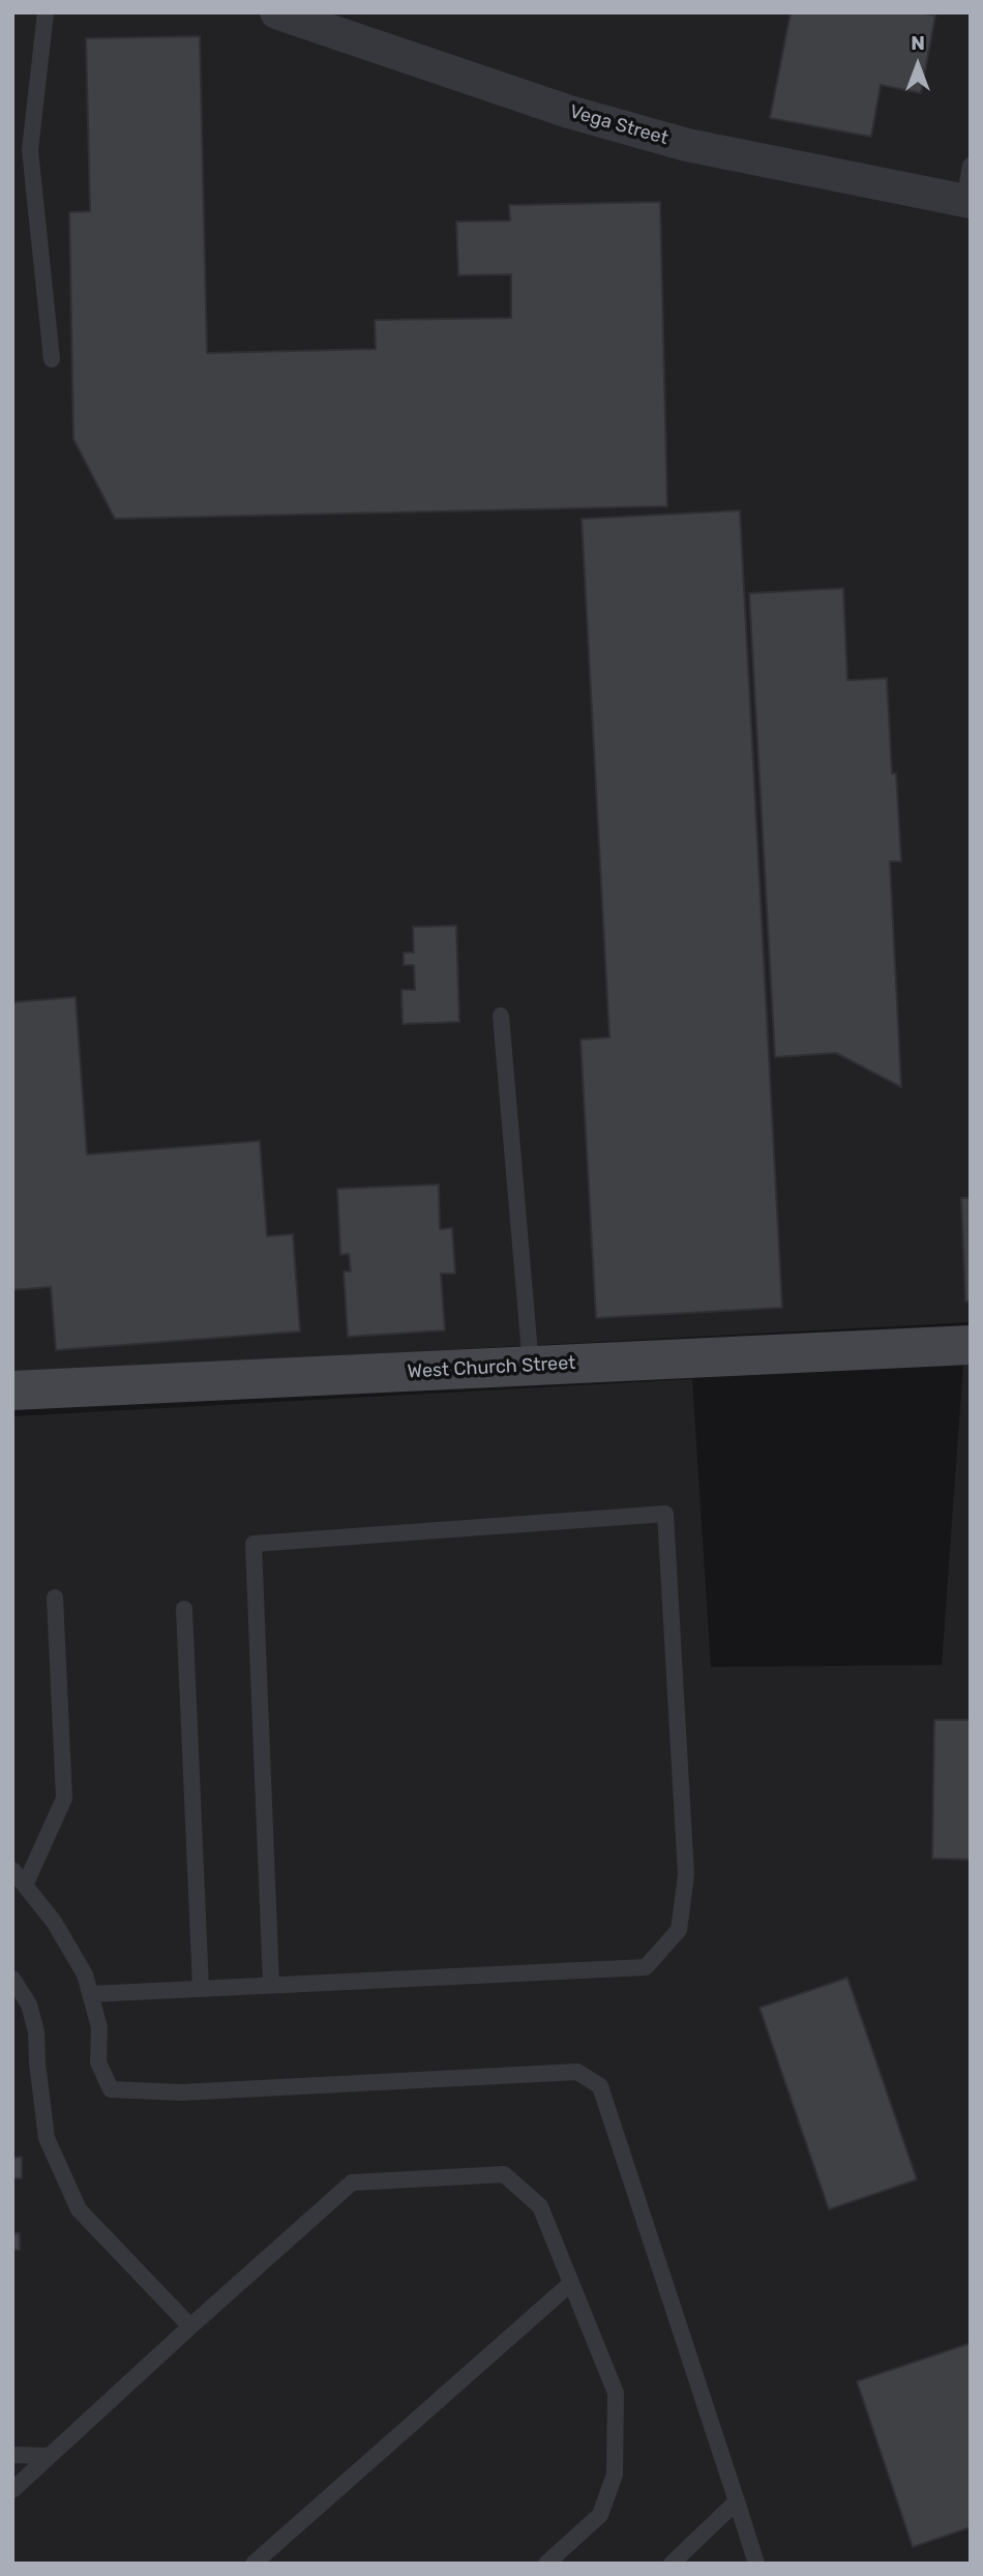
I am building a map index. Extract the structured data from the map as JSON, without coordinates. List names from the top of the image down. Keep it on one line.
{"streets":{"street":["Vega Street","West Church Street"]},"north":"top"}
